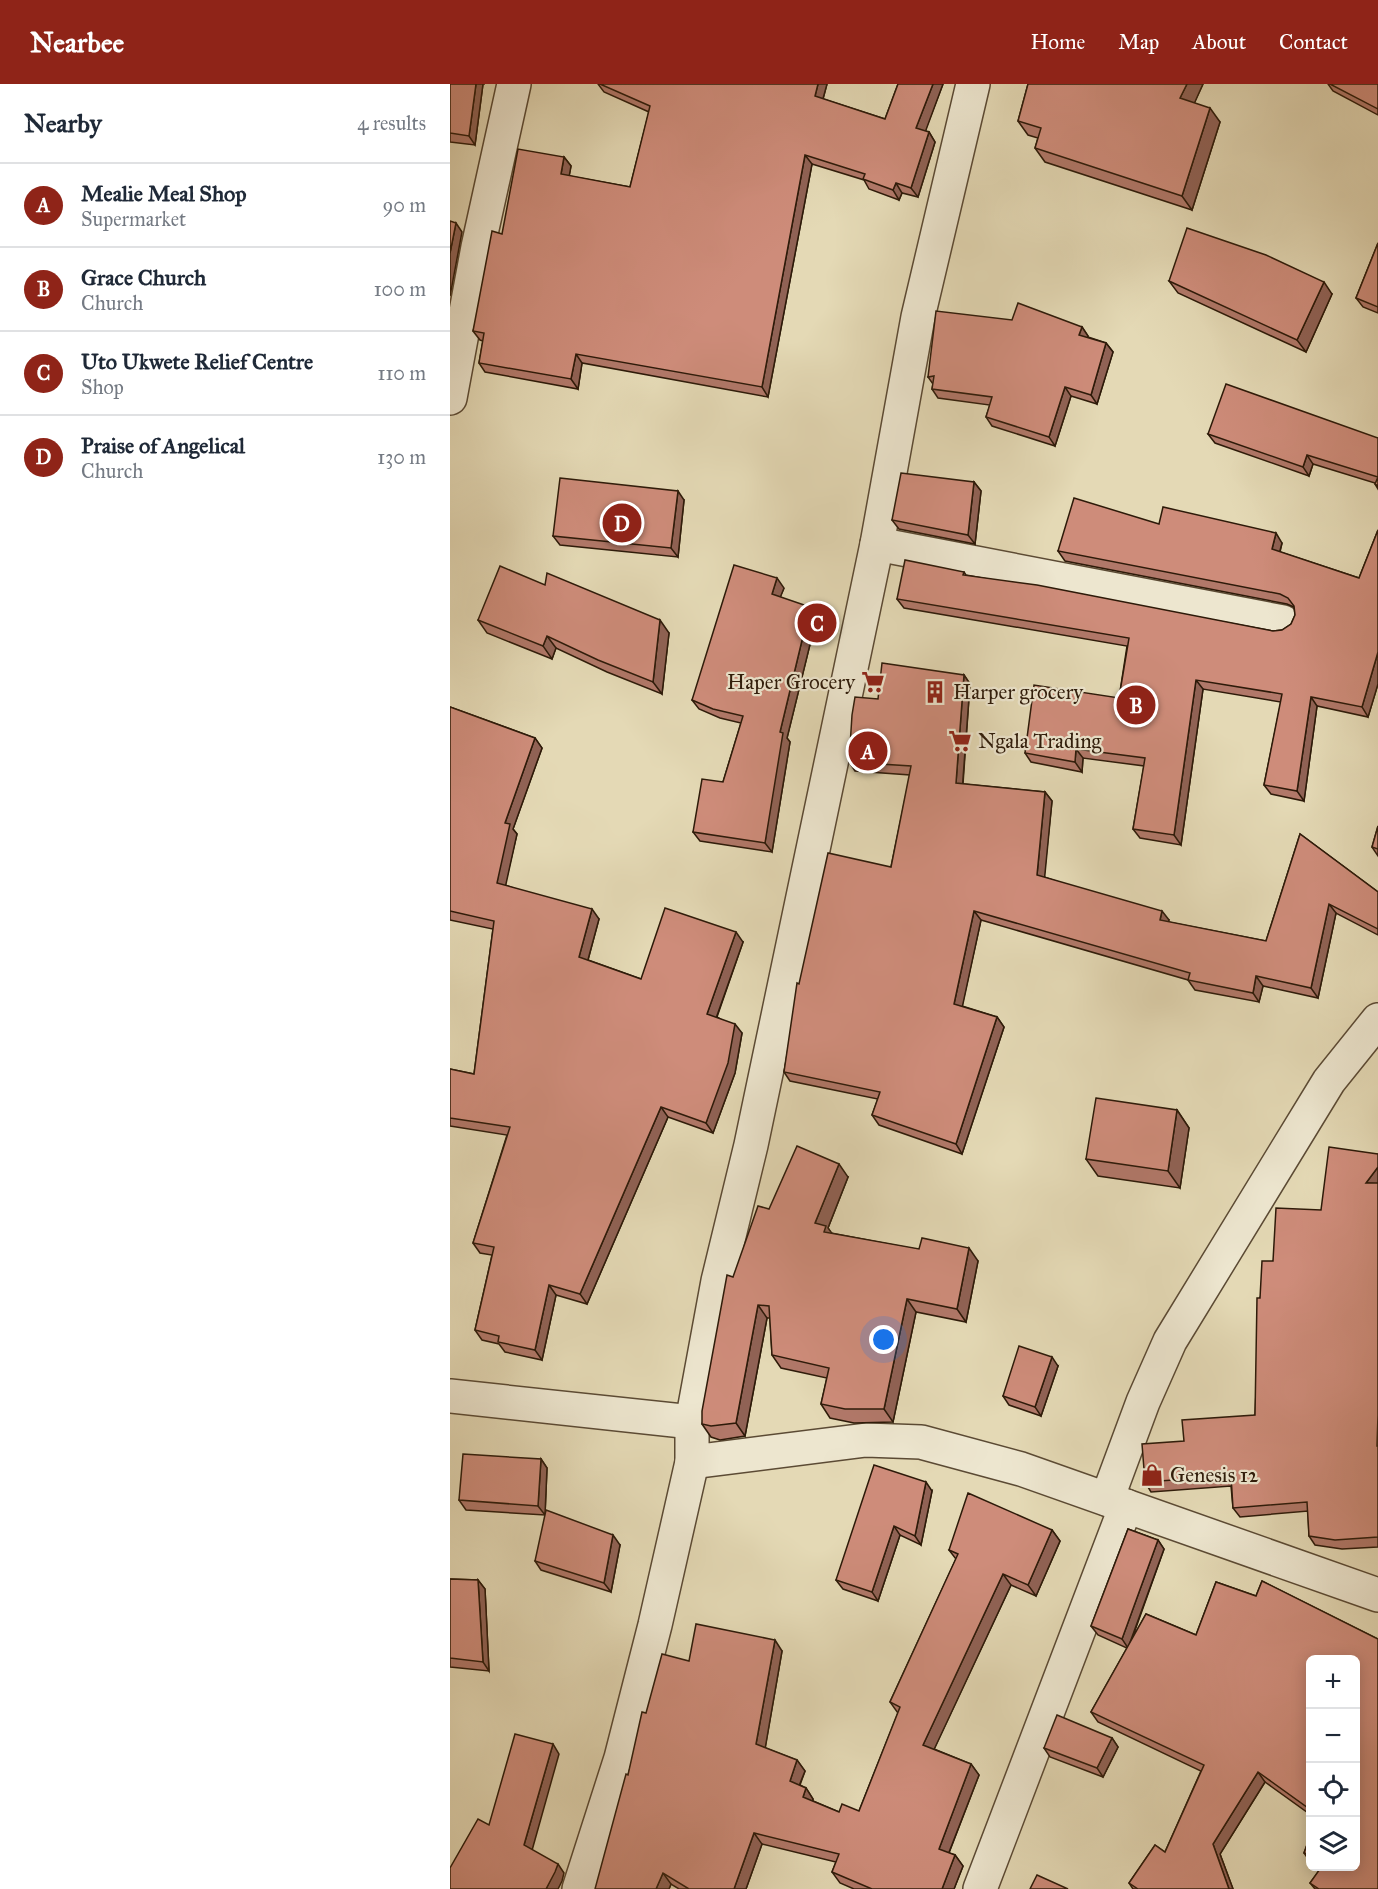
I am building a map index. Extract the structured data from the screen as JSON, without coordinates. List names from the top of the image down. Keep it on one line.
{"places":{"supermarket":["Haper Grocery","Ngala Trading"],"building":["Harper grocery"],"shop":["Genesis 12"]},"page":{"header":"Nearbee","nav":["Home","Map","About","Contact"],"heading":["Nearby","4 results"],"list":[{"mark":"A","name":"Mealie Meal Shop","note":"Supermarket","value":"90 m"},{"mark":"B","name":"Grace Church","note":"Church","value":"100 m"},{"mark":"C","name":"Uto Ukwete Relief Centre","note":"Shop","value":"110 m"},{"mark":"D","name":"Praise of Angelical","note":"Church","value":"130 m"}],"pins":["D","C","B","A"],"map_buttons":["+","−"]}}
